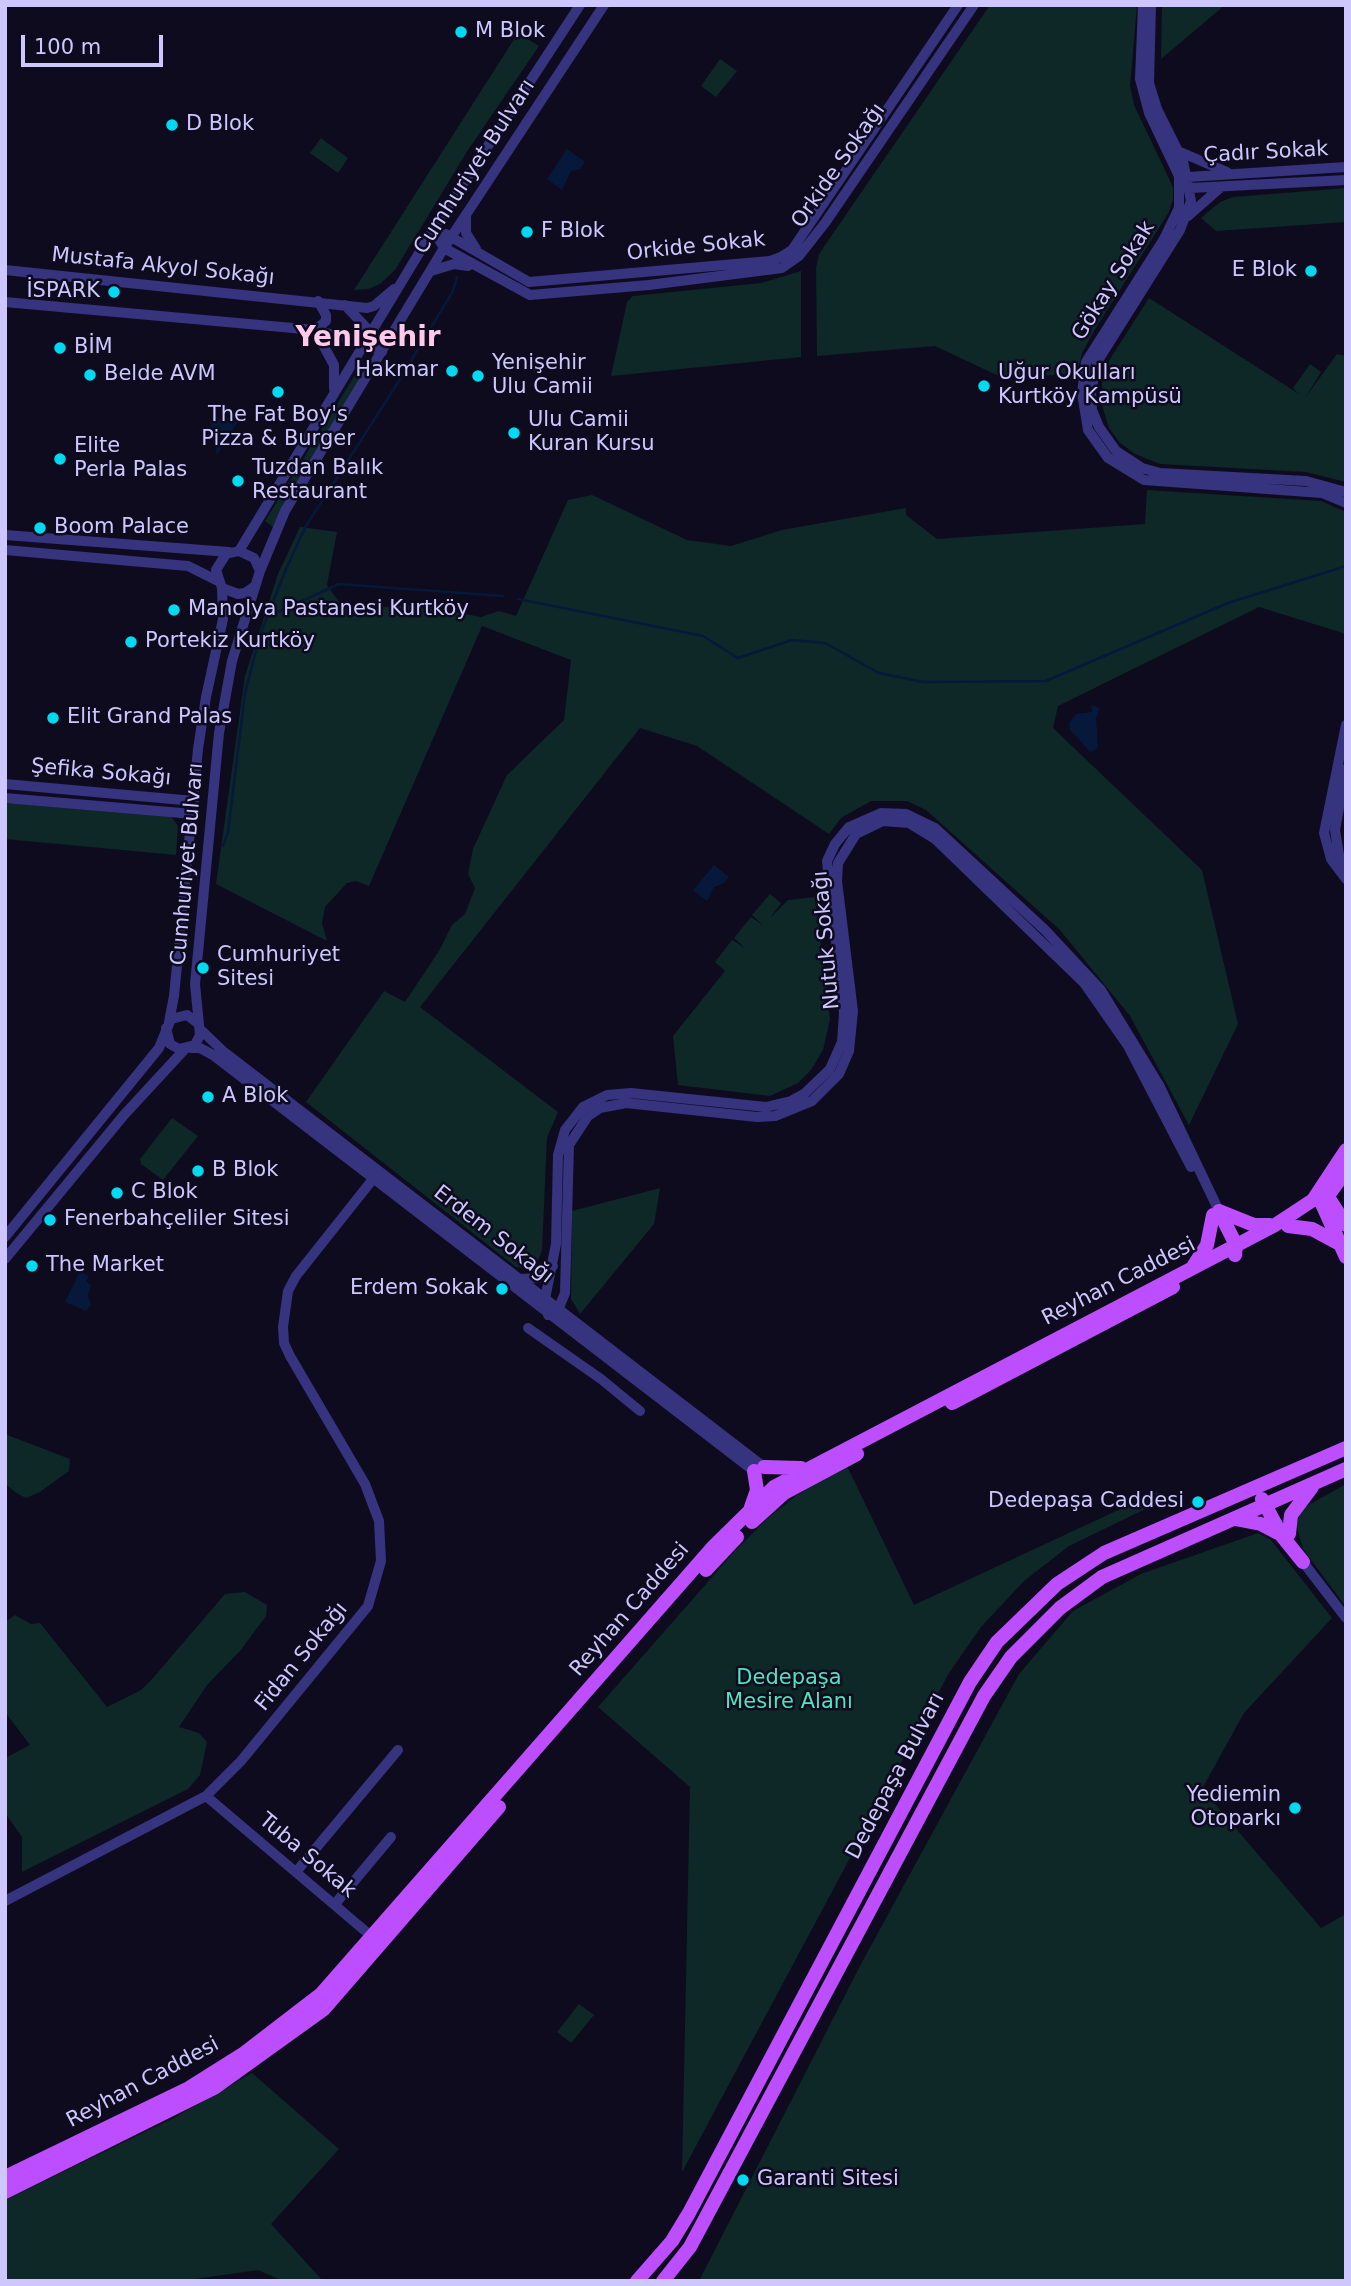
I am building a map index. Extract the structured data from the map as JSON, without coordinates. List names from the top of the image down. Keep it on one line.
{"streets":{"main road":["Reyhan Caddesi","Dedepaşa Bulvarı"],"street":["Çadır Sokak","Orkide Sokağı","Cumhuriyet Bulvarı","Orkide Sokak","Mustafa Akyol Sokağı","Gökay Sokak","Şefika Sokağı","Nutuk Sokağı","Erdem Sokağı","Fidan Sokağı","Tuba Sokak"]},"crossings":[["Çadır Sokak","Gökay Sokak"],["Orkide Sokağı","Cumhuriyet Bulvarı"],["Cumhuriyet Bulvarı","Orkide Sokak"],["Cumhuriyet Bulvarı","Mustafa Akyol Sokağı"],["Cumhuriyet Bulvarı","Şefika Sokağı"],["Cumhuriyet Bulvarı","Erdem Sokağı"],["Nutuk Sokağı","Erdem Sokağı"],["Erdem Sokağı","Fidan Sokağı"],["Reyhan Caddesi","Tuba Sokak"],["Fidan Sokağı","Tuba Sokak"]],"districts":["Yenişehir"],"parks":["Dedepaşa Mesire Alanı"],"places":["M Blok","D Blok","F Blok","E Blok","İSPARK","BİM","Hakmar","Belde AVM","Yenişehir Ulu Camii","Uğur Okulları Kurtköy Kampüsü","The Fat Boy's Pizza & Burger","Ulu Camii Kuran Kursu","Elite Perla Palas","Tuzdan Balık Restaurant","Boom Palace","Manolya Pastanesi Kurtköy","Portekiz Kurtköy","Elit Grand Palas","Cumhuriyet Sitesi","A Blok","B Blok","C Blok","Fenerbahçeliler Sitesi","The Market","Erdem Sokak","Dedepaşa Caddesi","Yediemin Otoparkı","Garanti Sitesi"],"scale_bar":"100 m"}
